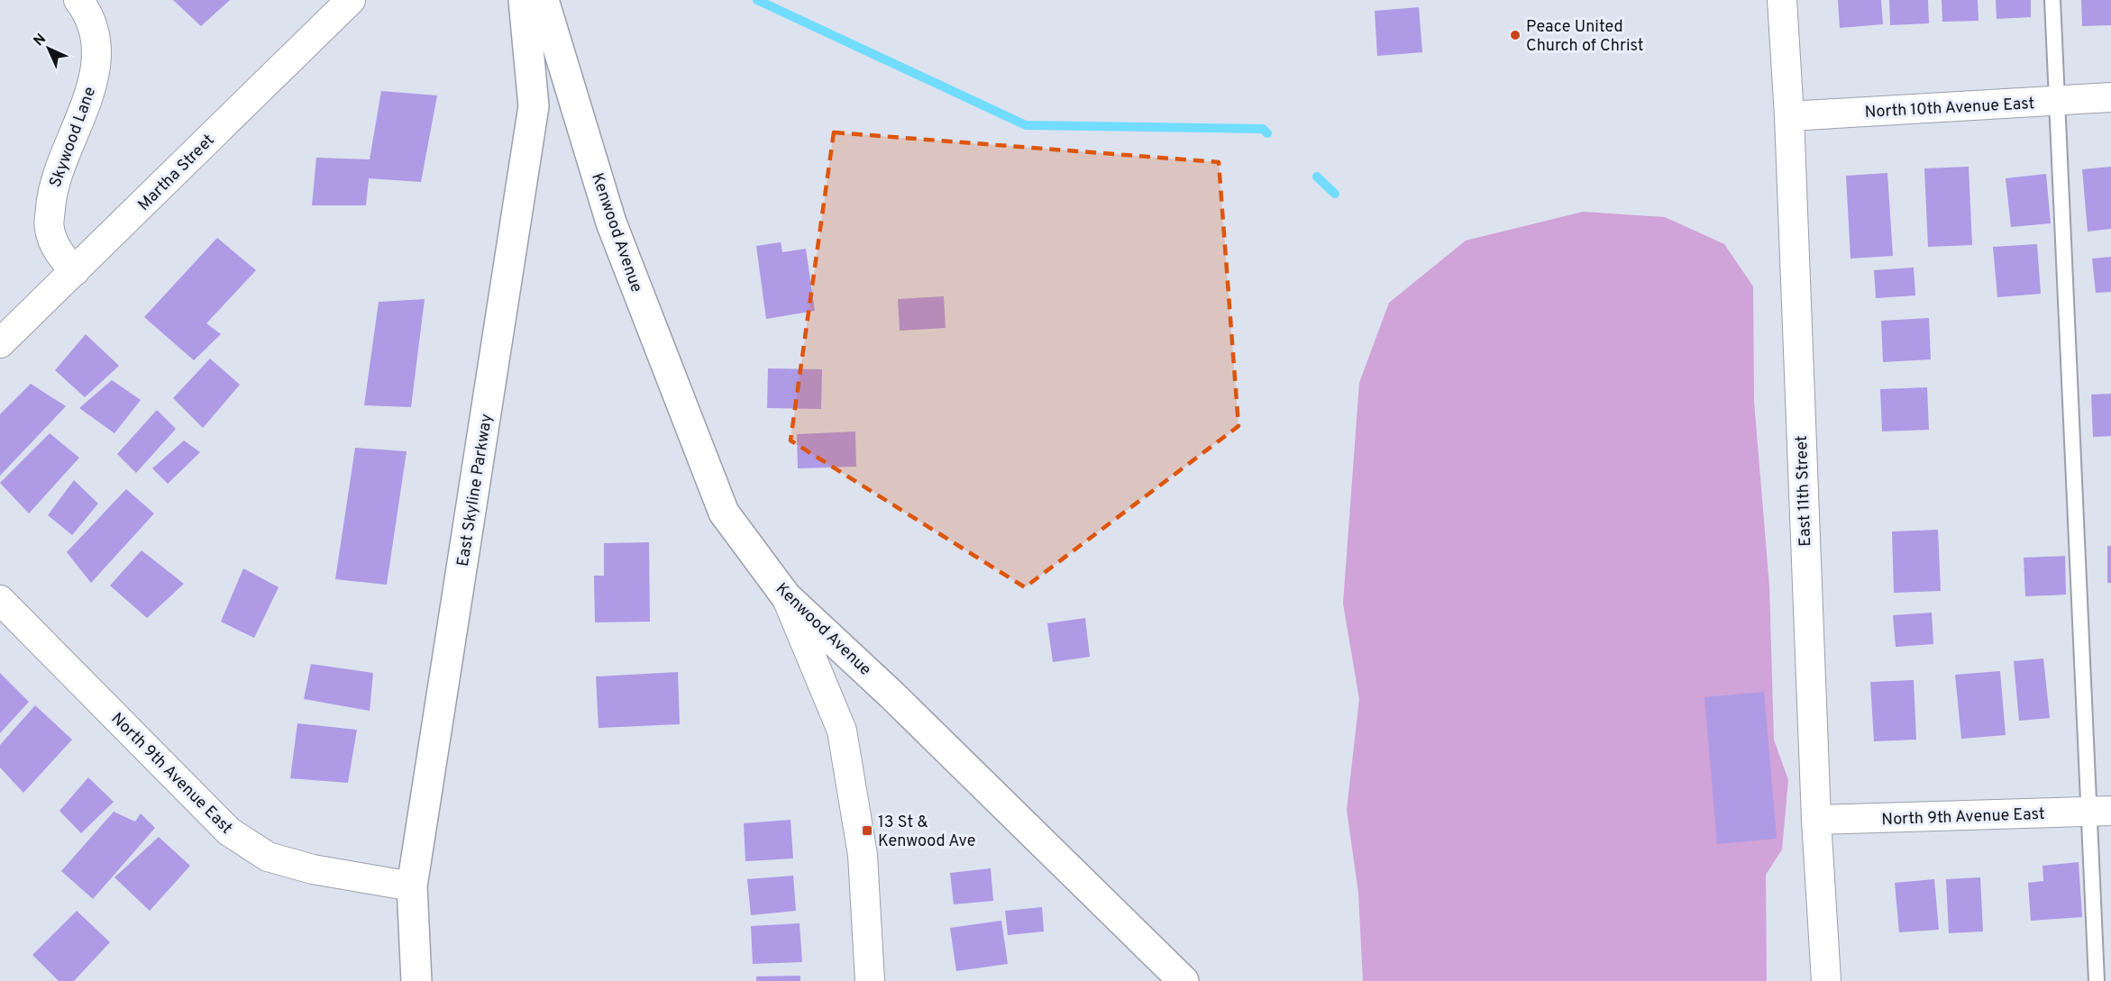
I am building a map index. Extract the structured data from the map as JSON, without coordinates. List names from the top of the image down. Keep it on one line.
{"streets":{"street":["North 10th Avenue East","Skywood Lane","Martha Street","Kenwood Avenue","East Skyline Parkway","East 11th Street","North 9th Avenue East"]},"crossings":[["North 10th Avenue East","East 11th Street"],["Skywood Lane","Martha Street"],["East Skyline Parkway","North 9th Avenue East"],["East 11th Street","North 9th Avenue East"]],"places":{"other":["Peace United Church of Christ"],"transit":["13 St & Kenwood Ave"]},"north":"top left"}
